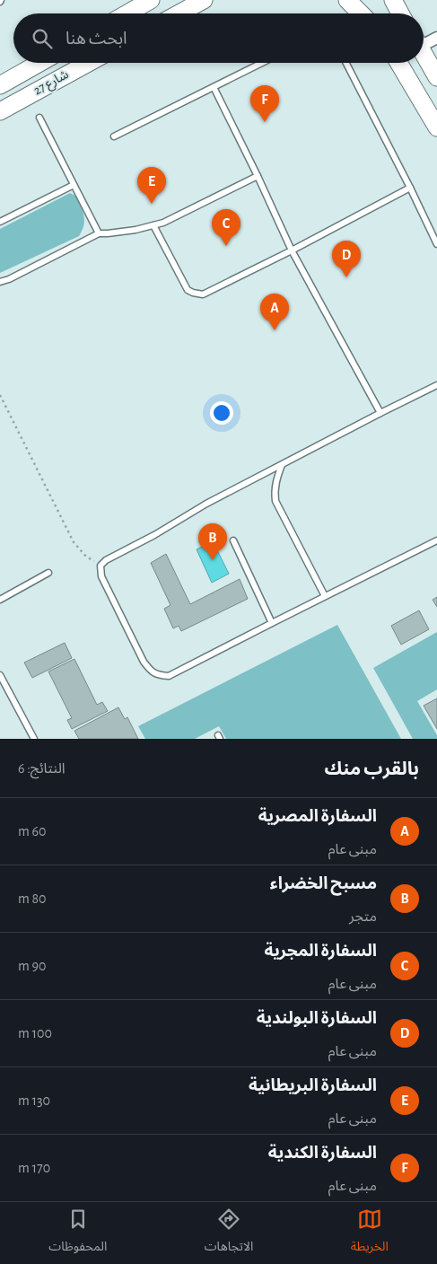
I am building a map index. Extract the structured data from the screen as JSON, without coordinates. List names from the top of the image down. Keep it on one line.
{"streets":{"main road":["شارع 27"]},"page":{"search":"ابحث هنا","pins":["F","E","C","D","A","B"],"heading":["بالقرب منك","النتائج: 6"],"list":[{"mark":"A","name":"السفارة المصرية","note":"مبنى عام","value":"60 m"},{"mark":"B","name":"مسبح الخضراء","note":"متجر","value":"80 m"},{"mark":"C","name":"السفارة المجرية","note":"مبنى عام","value":"90 m"},{"mark":"D","name":"السفارة البولندية","note":"مبنى عام","value":"100 m"},{"mark":"E","name":"السفارة البريطانية","note":"مبنى عام","value":"130 m"},{"mark":"F","name":"السفارة الكندية","note":"مبنى عام","value":"170 m"}],"nav":["الخريطة","الاتجاهات","المحفوظات"]}}
